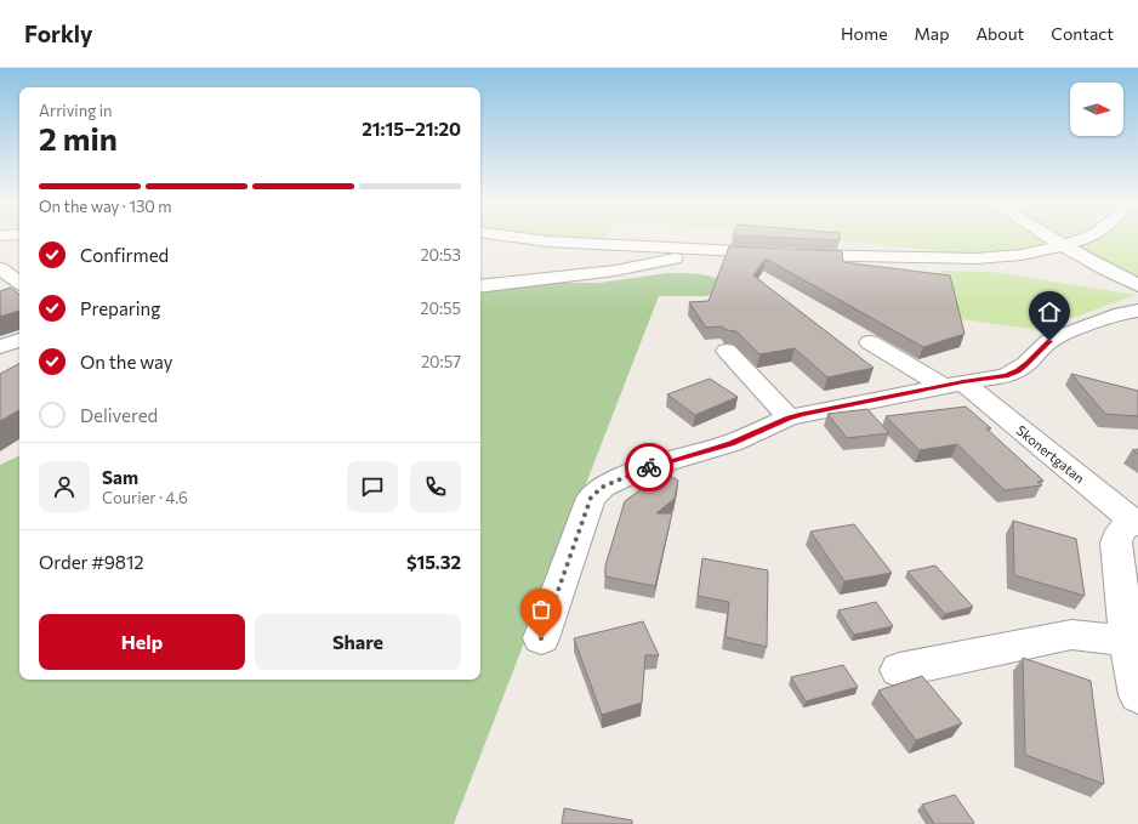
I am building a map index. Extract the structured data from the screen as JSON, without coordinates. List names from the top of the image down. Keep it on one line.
{"streets":{"street":["Skonertgatan"]},"north":"right","page":{"header":"Forkly","nav":["Home","Map","About","Contact"],"heading":["2 min","Arriving in","21:15–21:20"],"panel":["Sam","Courier · 4.6","Order #9812","$15.32"],"bar":"On the way · 130 m","list":[["Confirmed","20:53"],["Preparing","20:55"],["On the way","20:57"],"Delivered"],"buttons":["Help","Share"]}}
